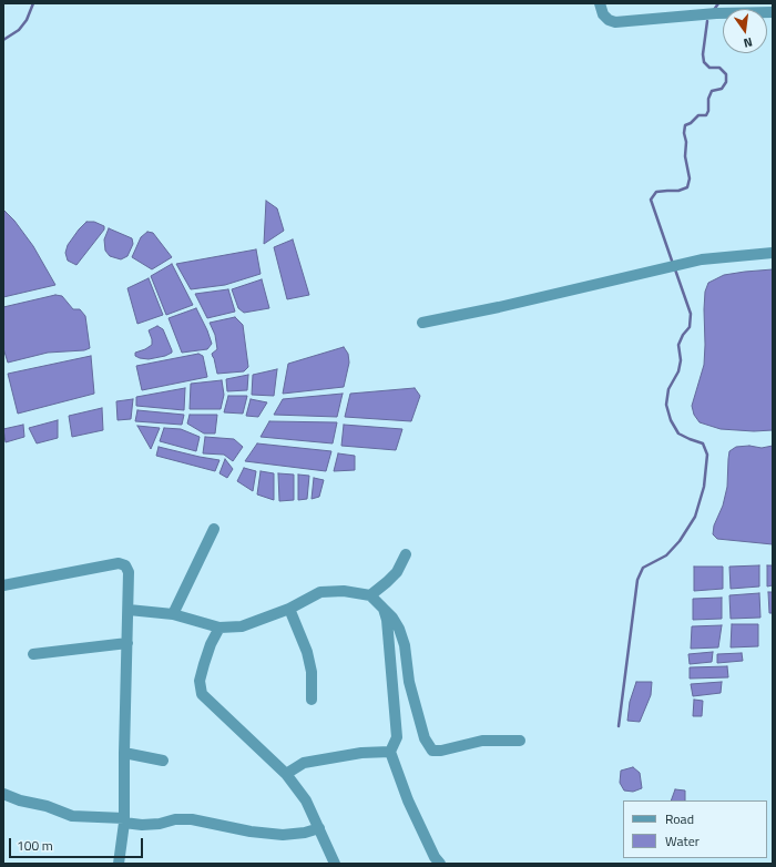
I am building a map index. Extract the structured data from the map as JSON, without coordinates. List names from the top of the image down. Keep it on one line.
{"legend":["Road","Water"],"scale_bar":"100 m","north":"bottom"}
